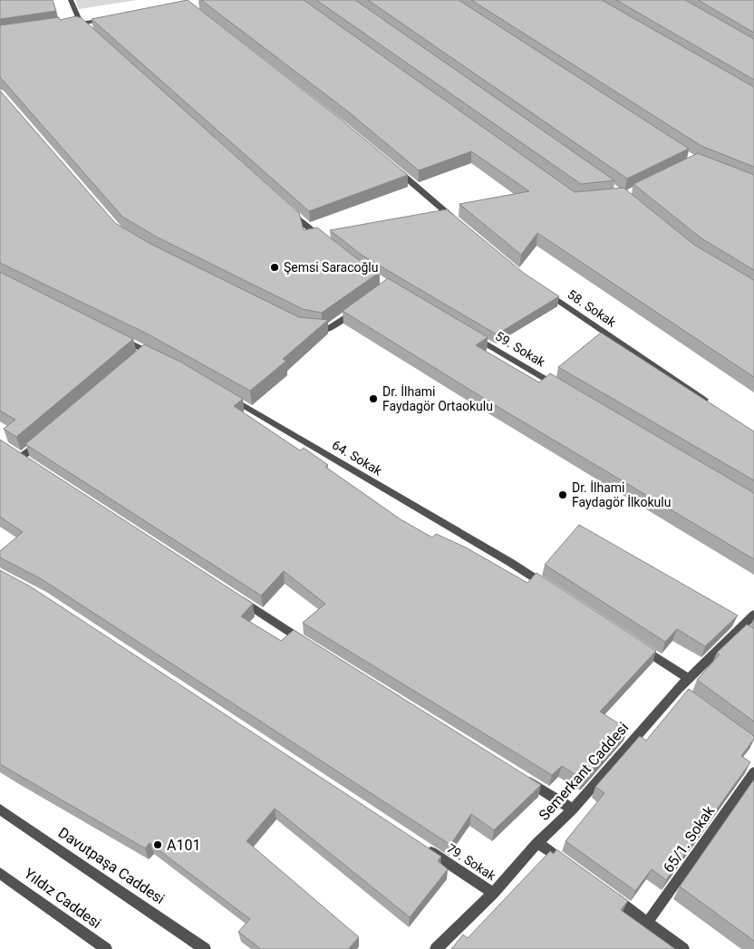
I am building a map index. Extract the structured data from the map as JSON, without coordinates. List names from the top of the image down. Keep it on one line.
{"streets":{"street":["58. Sokak","59. Sokak","64. Sokak","Semerkant Caddesi","65/1. Sokak","79. Sokak","Davutpaşa Caddesi","Yıldız Caddesi"]},"crossings":[["Semerkant Caddesi","79. Sokak"]],"places":["Şemsi Saracoğlu","Dr. İlhami Faydagör Ortaokulu","Dr. İlhami Faydagör İlkokulu","A101"]}
